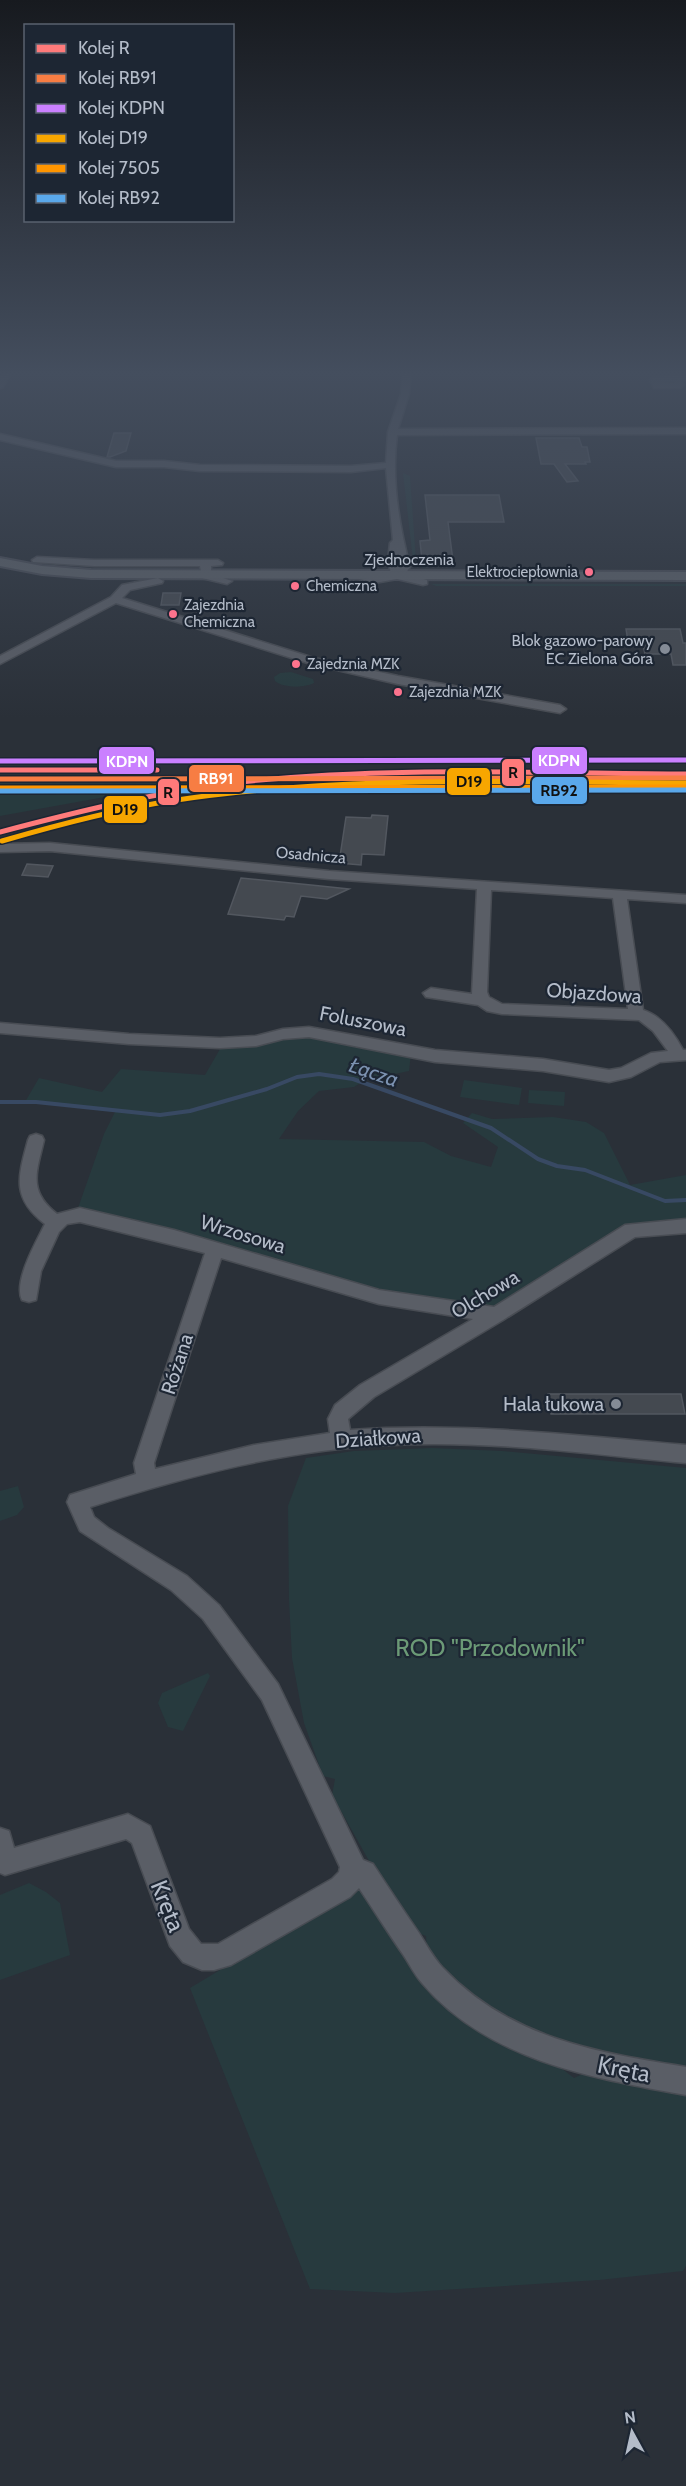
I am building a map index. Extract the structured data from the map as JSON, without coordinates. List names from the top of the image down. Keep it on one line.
{"streets":{"main road":["Zjednoczenia"],"street":["Osadnicza","Objazdowa","Foluszowa","Wrzosowa","Olchowa","Różana","Działkowa","Kręta"]},"crossings":[["Objazdowa","Foluszowa"],["Wrzosowa","Olchowa"],["Wrzosowa","Różana"],["Olchowa","Działkowa"],["Różana","Działkowa"],["Działkowa","Kręta"]],"water":["Łącza"],"parks":["ROD \"Przodownik\""],"places":["Elektrociepłownia","Chemiczna","Zajezdnia Chemiczna","Blok gazowo-parowy EC Zielona Góra","Zajedznia MZK","Zajezdnia MZK","Hala łukowa"],"lines":["rail line KDPN","rail line R","rail line RB91","rail line D19","rail line 7505","rail line RB92"],"legend":["Kolej R","Kolej RB91","Kolej KDPN","Kolej D19","Kolej 7505","Kolej RB92"],"north":"top"}
